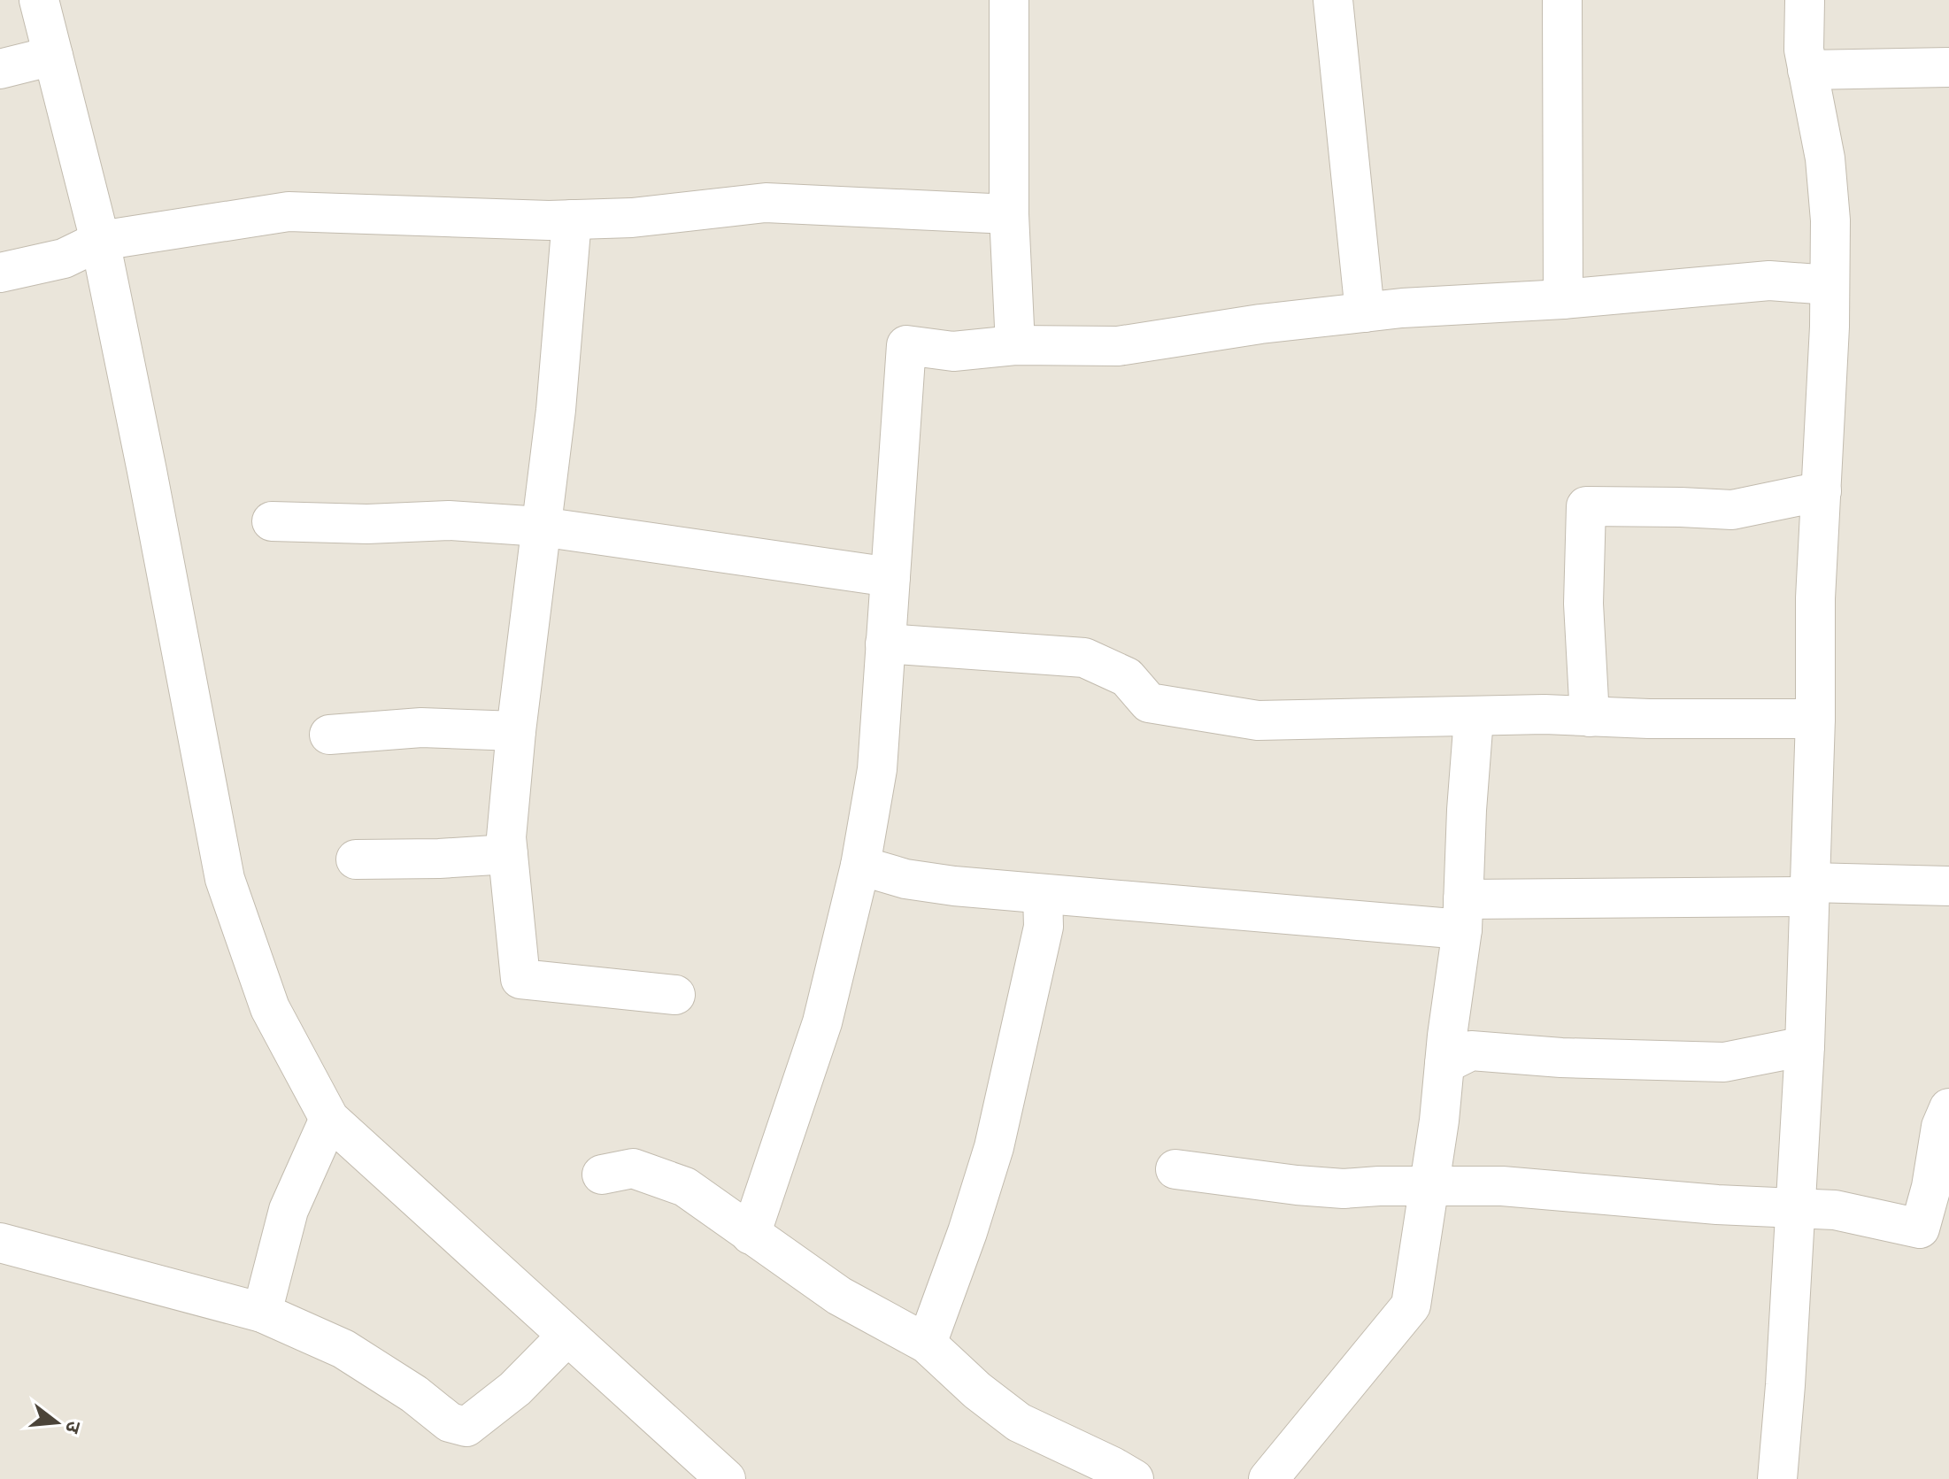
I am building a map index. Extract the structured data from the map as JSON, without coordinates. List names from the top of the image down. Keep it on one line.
{"north":"right"}
